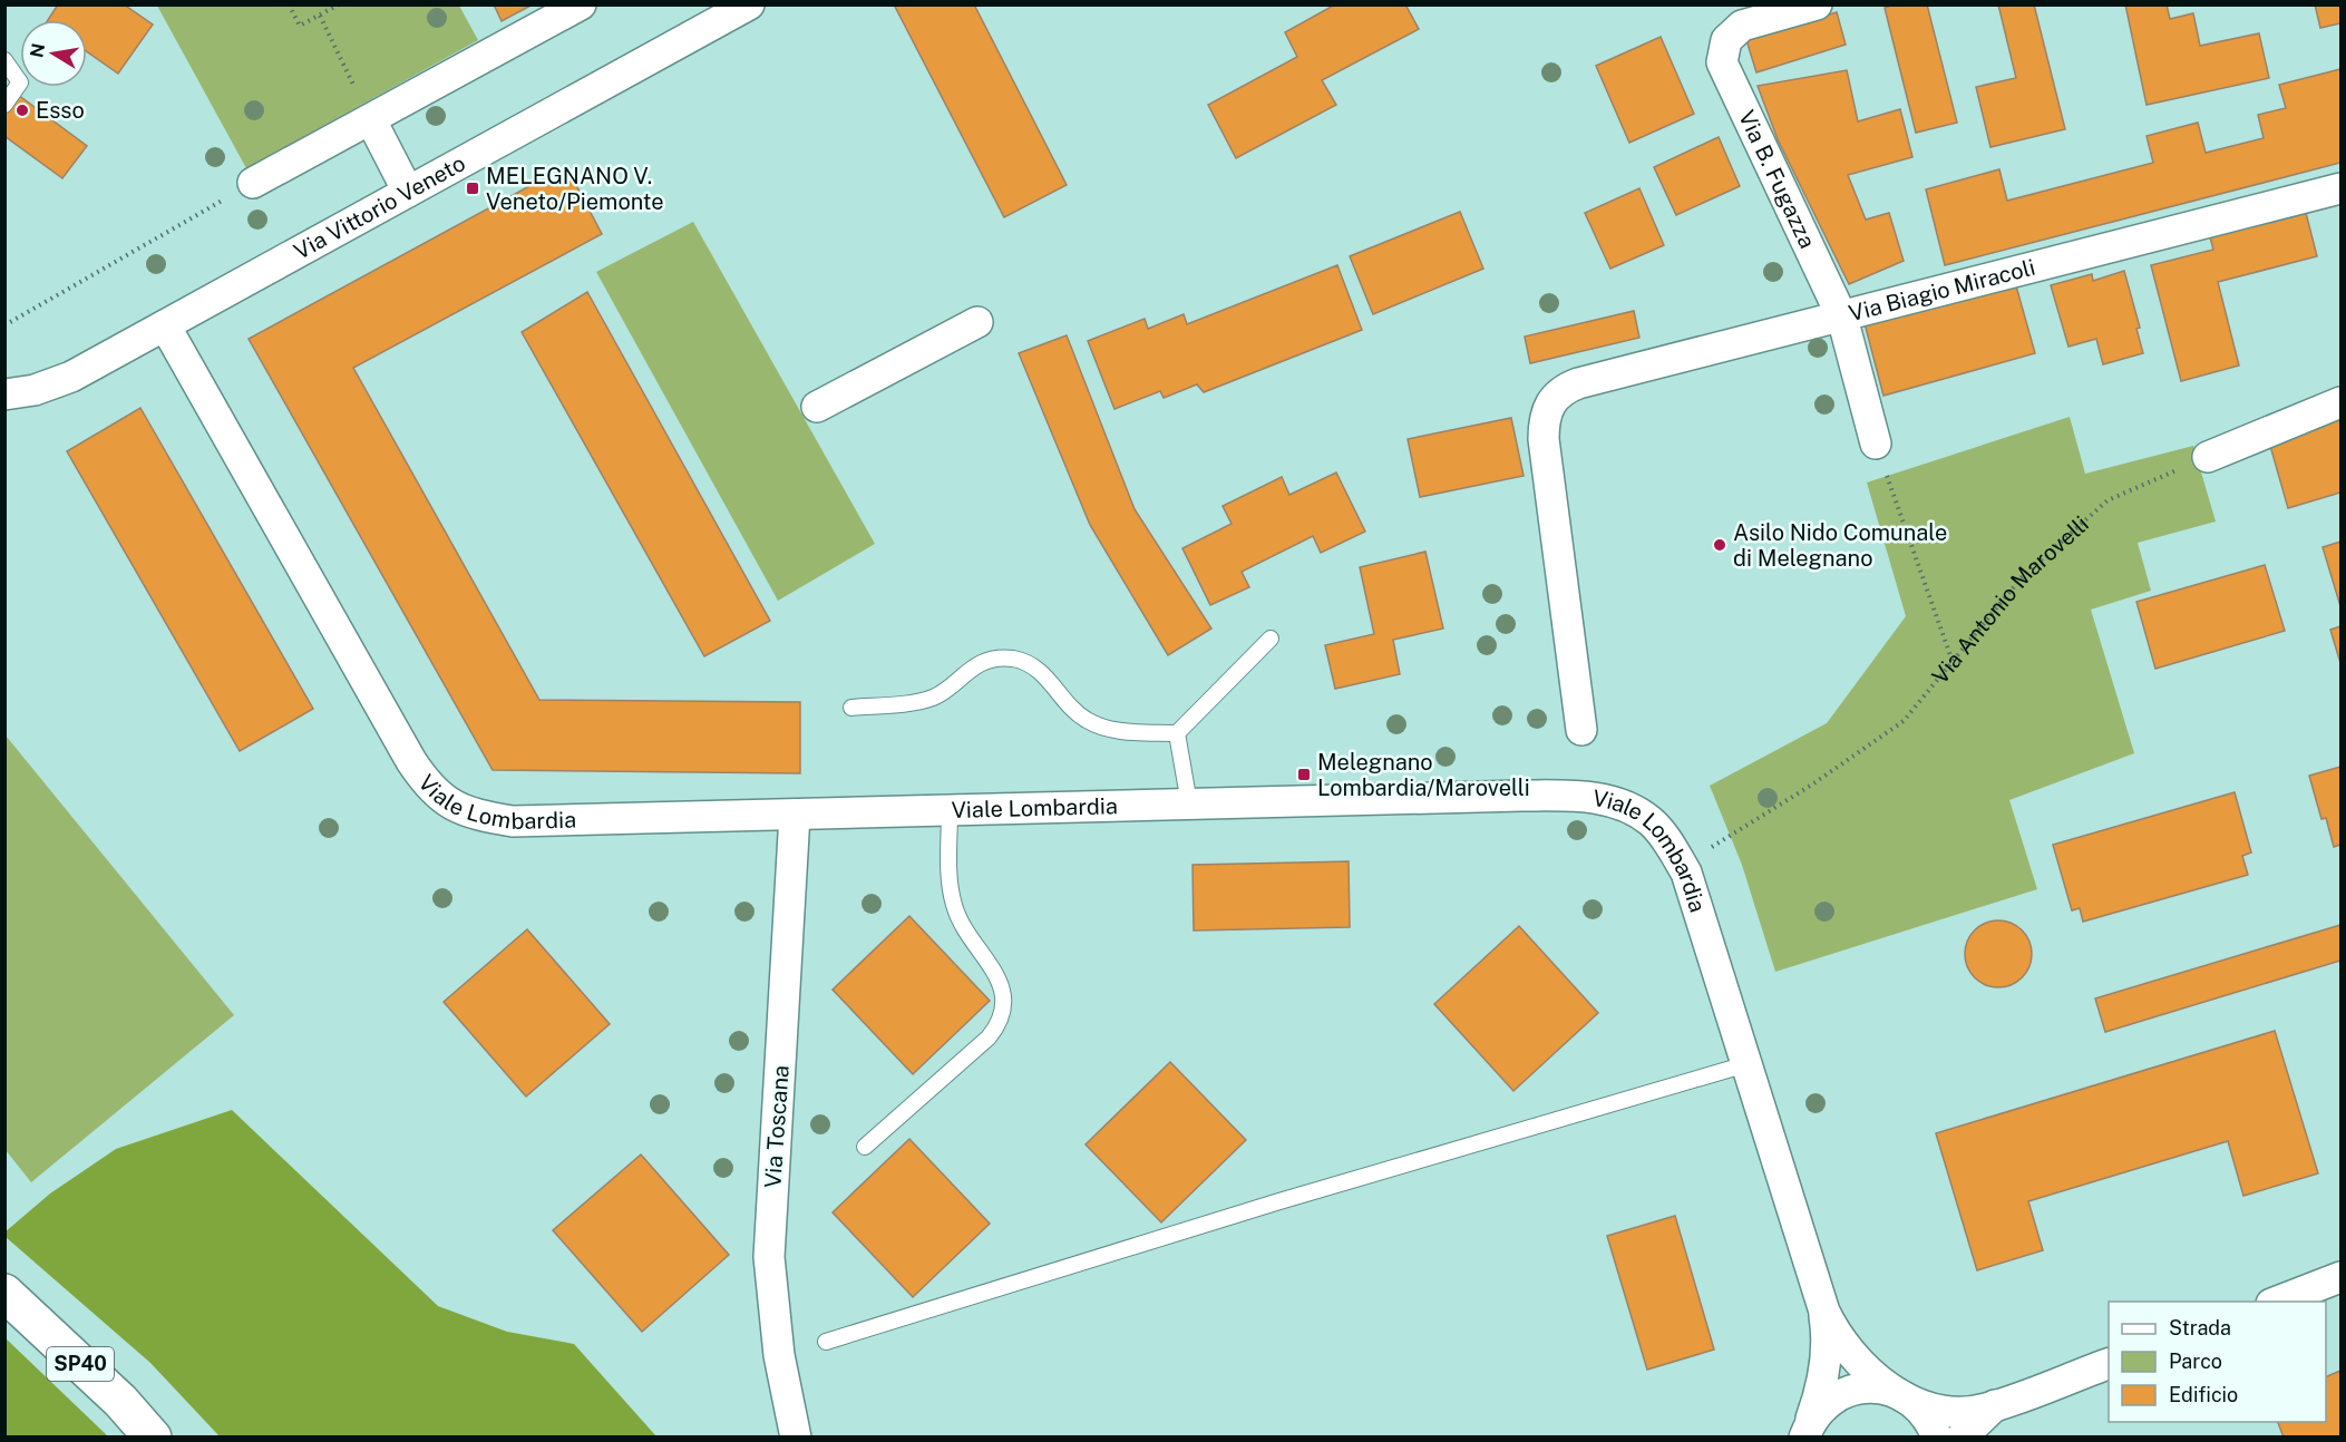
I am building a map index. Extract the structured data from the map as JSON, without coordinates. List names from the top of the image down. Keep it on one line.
{"streets":{"main road":["SP40"],"street":["Via B. Fugazza","Via Vittorio Veneto","Via Biagio Miracoli","Viale Lombardia","Via Toscana"],"path":["Via Antonio Marovelli"]},"crossings":[["Via B. Fugazza","Via Biagio Miracoli"],["Via Vittorio Veneto","Viale Lombardia"],["Viale Lombardia","Via Toscana"]],"places":{"other":["Esso","Asilo Nido Comunale di Melegnano"],"transit":["MELEGNANO V. Veneto/Piemonte","Melegnano Lombardia/Marovelli"]},"legend":["Strada","Parco","Edificio"],"north":"left"}
